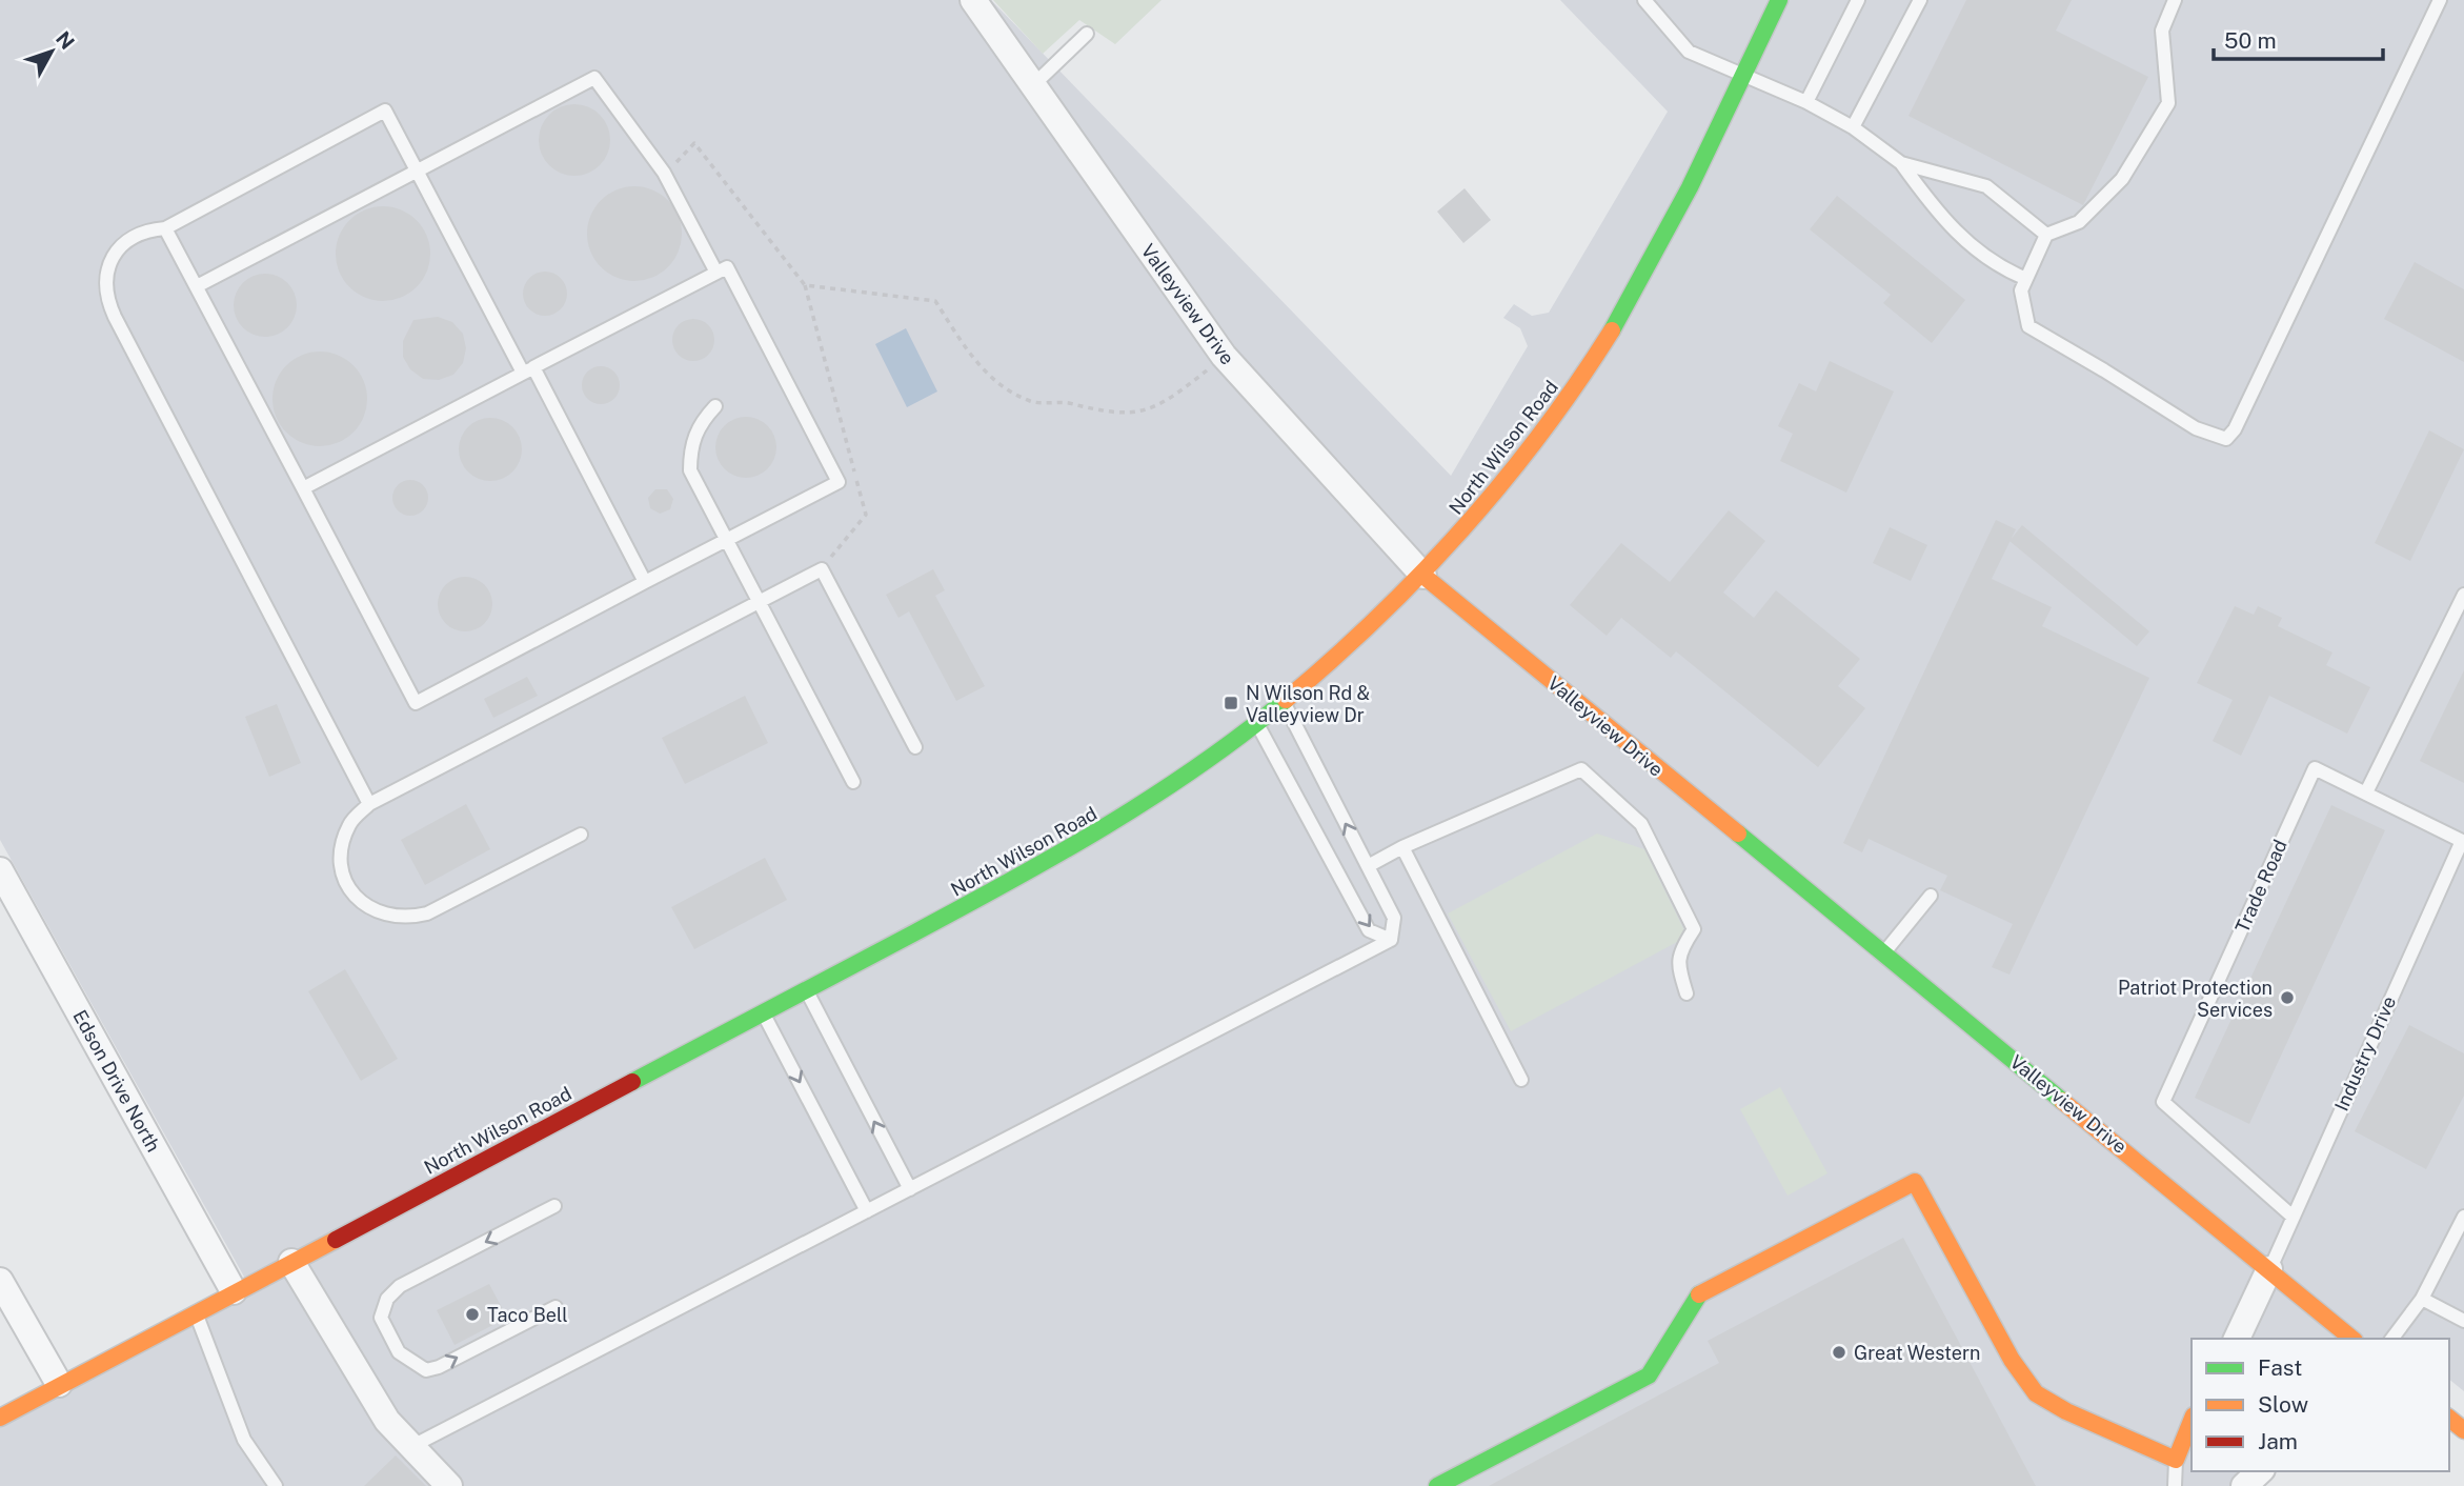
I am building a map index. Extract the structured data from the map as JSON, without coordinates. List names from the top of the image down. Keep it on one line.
{"streets":{"main road":["Valleyview Drive","North Wilson Road"],"street":["Edson Drive North"],"lane":["Trade Road","Industry Drive"]},"crossings":[["Valleyview Drive","North Wilson Road"],["Valleyview Drive","Industry Drive"],["North Wilson Road","Edson Drive North"],["Trade Road","Industry Drive"]],"places":{"transit":["N Wilson Rd & Valleyview Dr"],"other":["Patriot Protection Services","Taco Bell","Great Western"]},"legend":["Fast","Slow","Jam"],"scale_bar":"50 m","north":"top right"}
